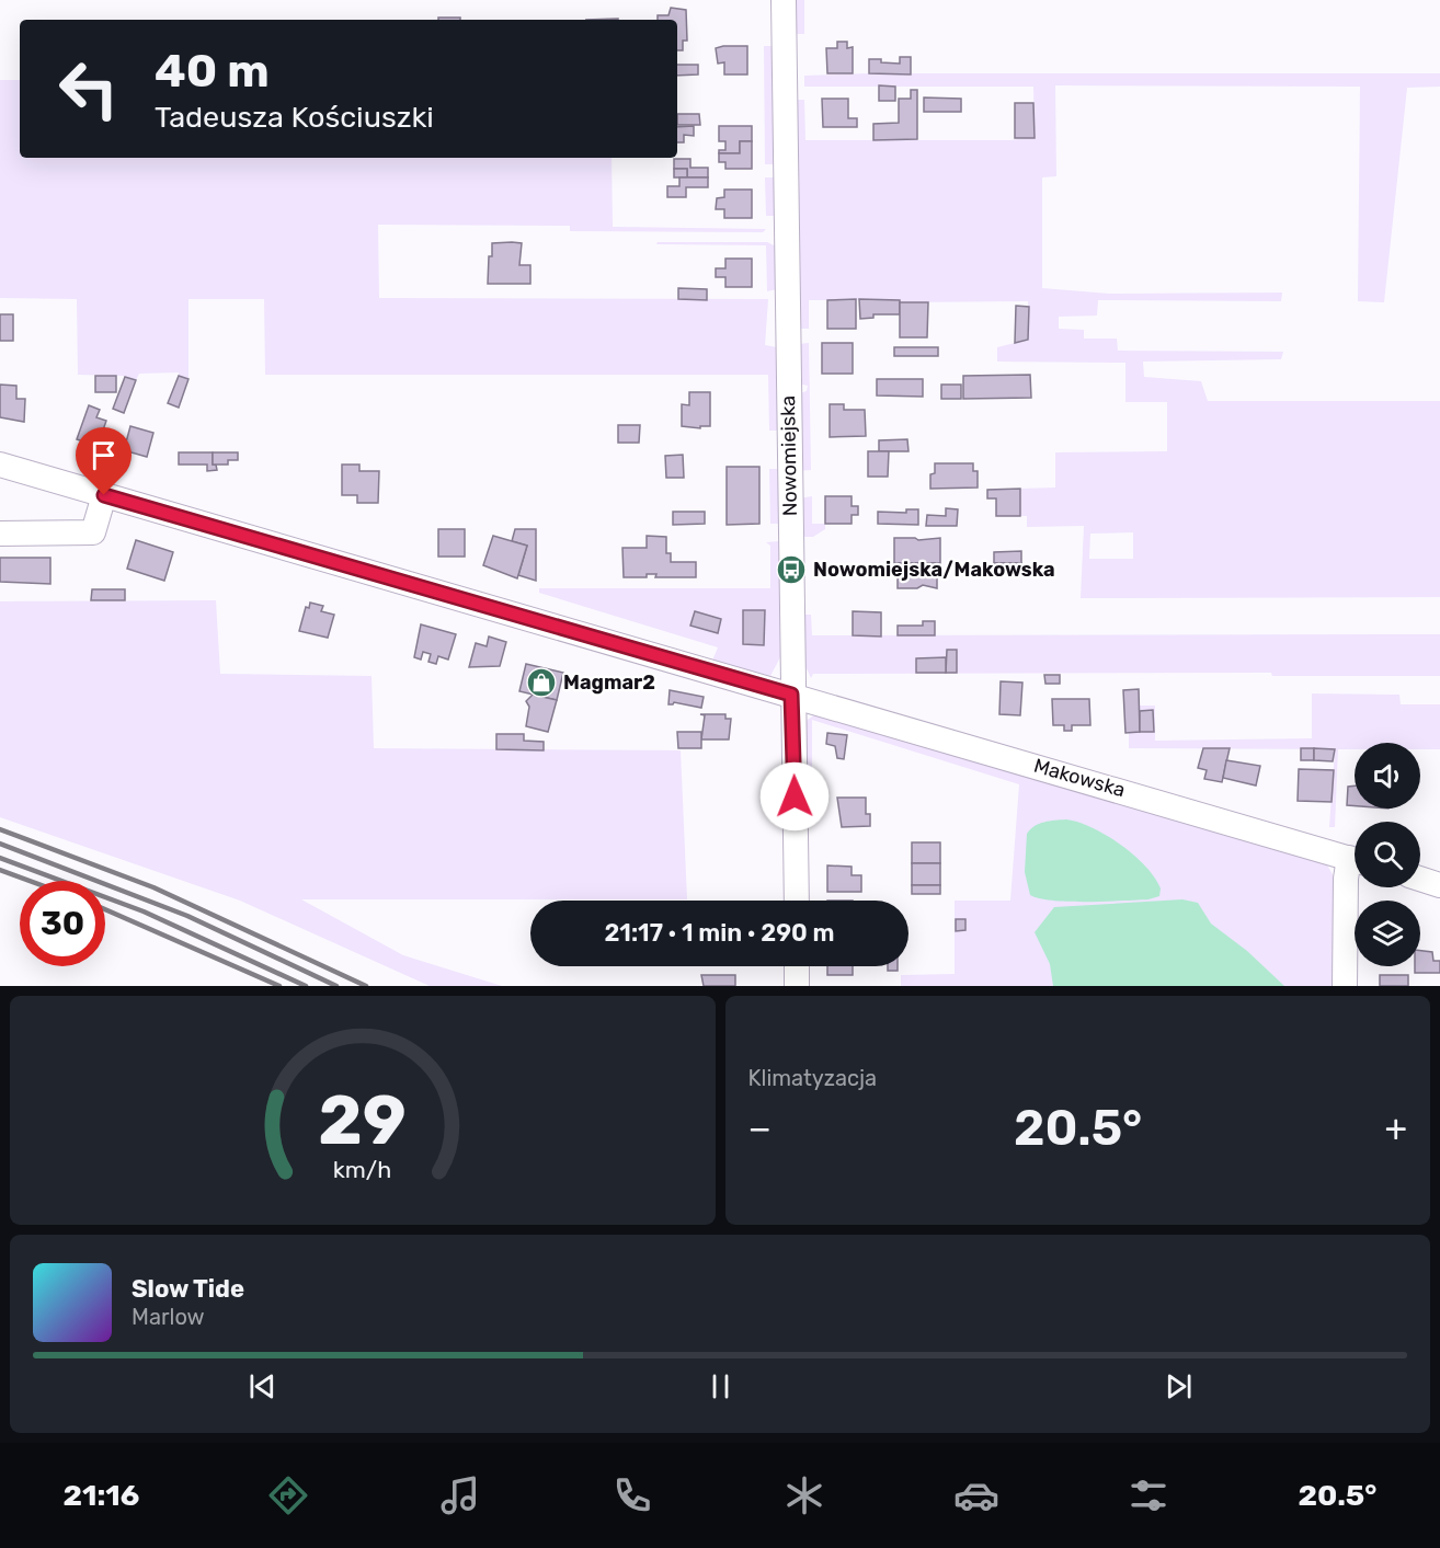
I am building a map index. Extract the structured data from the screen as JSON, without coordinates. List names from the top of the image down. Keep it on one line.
{"streets":{"street":["Nowomiejska","Makowska"]},"crossings":[["Nowomiejska","Makowska"]],"places":{"bus stop":["Nowomiejska/Makowska"],"shop":["Magmar2"]},"page":{"turn":["40 m","Tadeusza Kościuszki"],"limit":"30","trip":"21:17 · 1 min · 290 m","tile":"Klimatyzacja","heat":["−","20.5°","+"],"song":["Slow Tide","Marlow"],"tabs":["21:16","20.5°"],"gauge":["29","km/h"]}}
